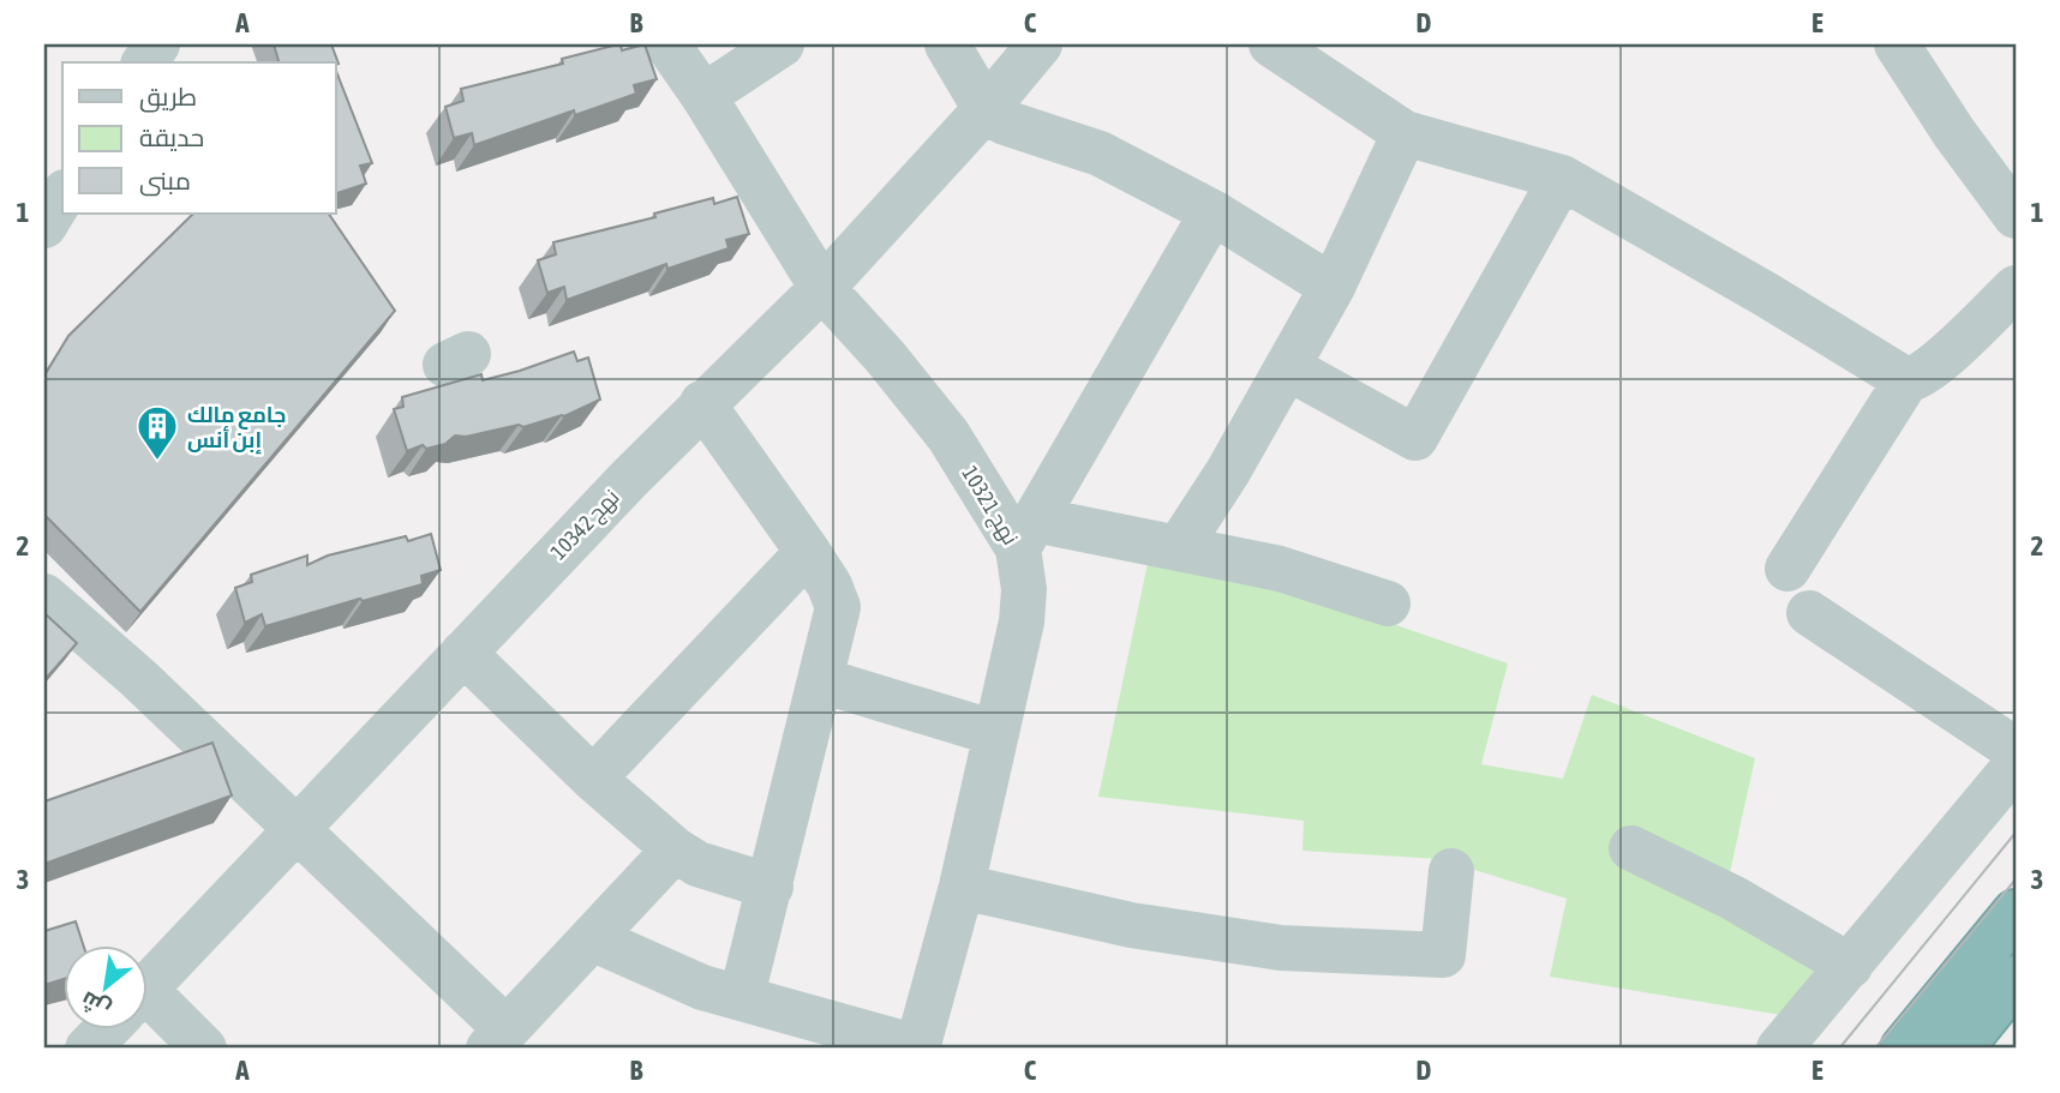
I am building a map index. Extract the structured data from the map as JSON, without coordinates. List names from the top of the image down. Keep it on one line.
{"streets":{"street":["نهج 10321","نهج 10342"]},"crossings":[["نهج 10321","نهج 10342"]],"places":{"building":["جامع مالك إبن أنس"]},"legend":["طريق","حديقة","مبنى"],"north":"bottom left","grid":{"columns":["A","B","C","D","E"],"rows":["1","2","3"]}}
